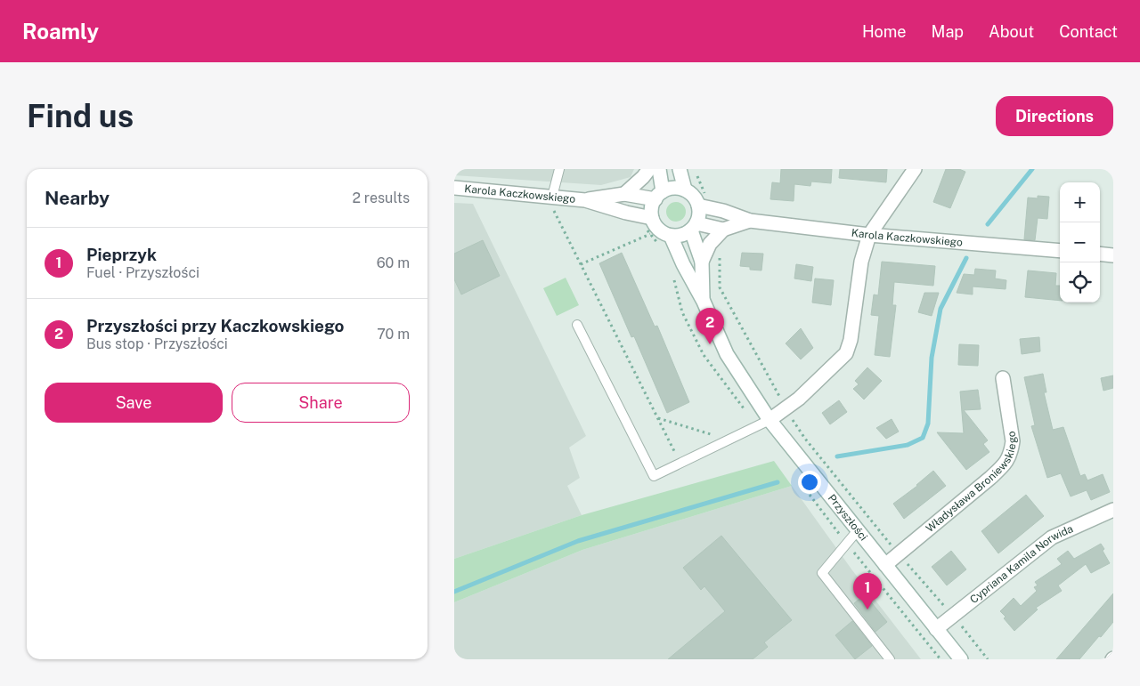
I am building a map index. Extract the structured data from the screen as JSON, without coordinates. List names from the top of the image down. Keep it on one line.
{"streets":{"street":["Karola Kaczkowskiego","Władysława Broniewskiego","Przyszłości","Cypriana Kamila Norwida"]},"crossings":[["Władysława Broniewskiego","Przyszłości"],["Przyszłości","Cypriana Kamila Norwida"]],"page":{"header":"Roamly","nav":["Home","Map","About","Contact"],"buttons":["Directions",["Save","Share"]],"title":"Find us","heading":["Nearby","2 results"],"map_buttons":["+","−"],"list":[{"mark":"1","name":"Pieprzyk","note":"Fuel · Przyszłości","value":"60 m"},{"mark":"2","name":"Przyszłości przy Kaczkowskiego","note":"Bus stop · Przyszłości","value":"70 m"}],"pins":["2","1"]}}
